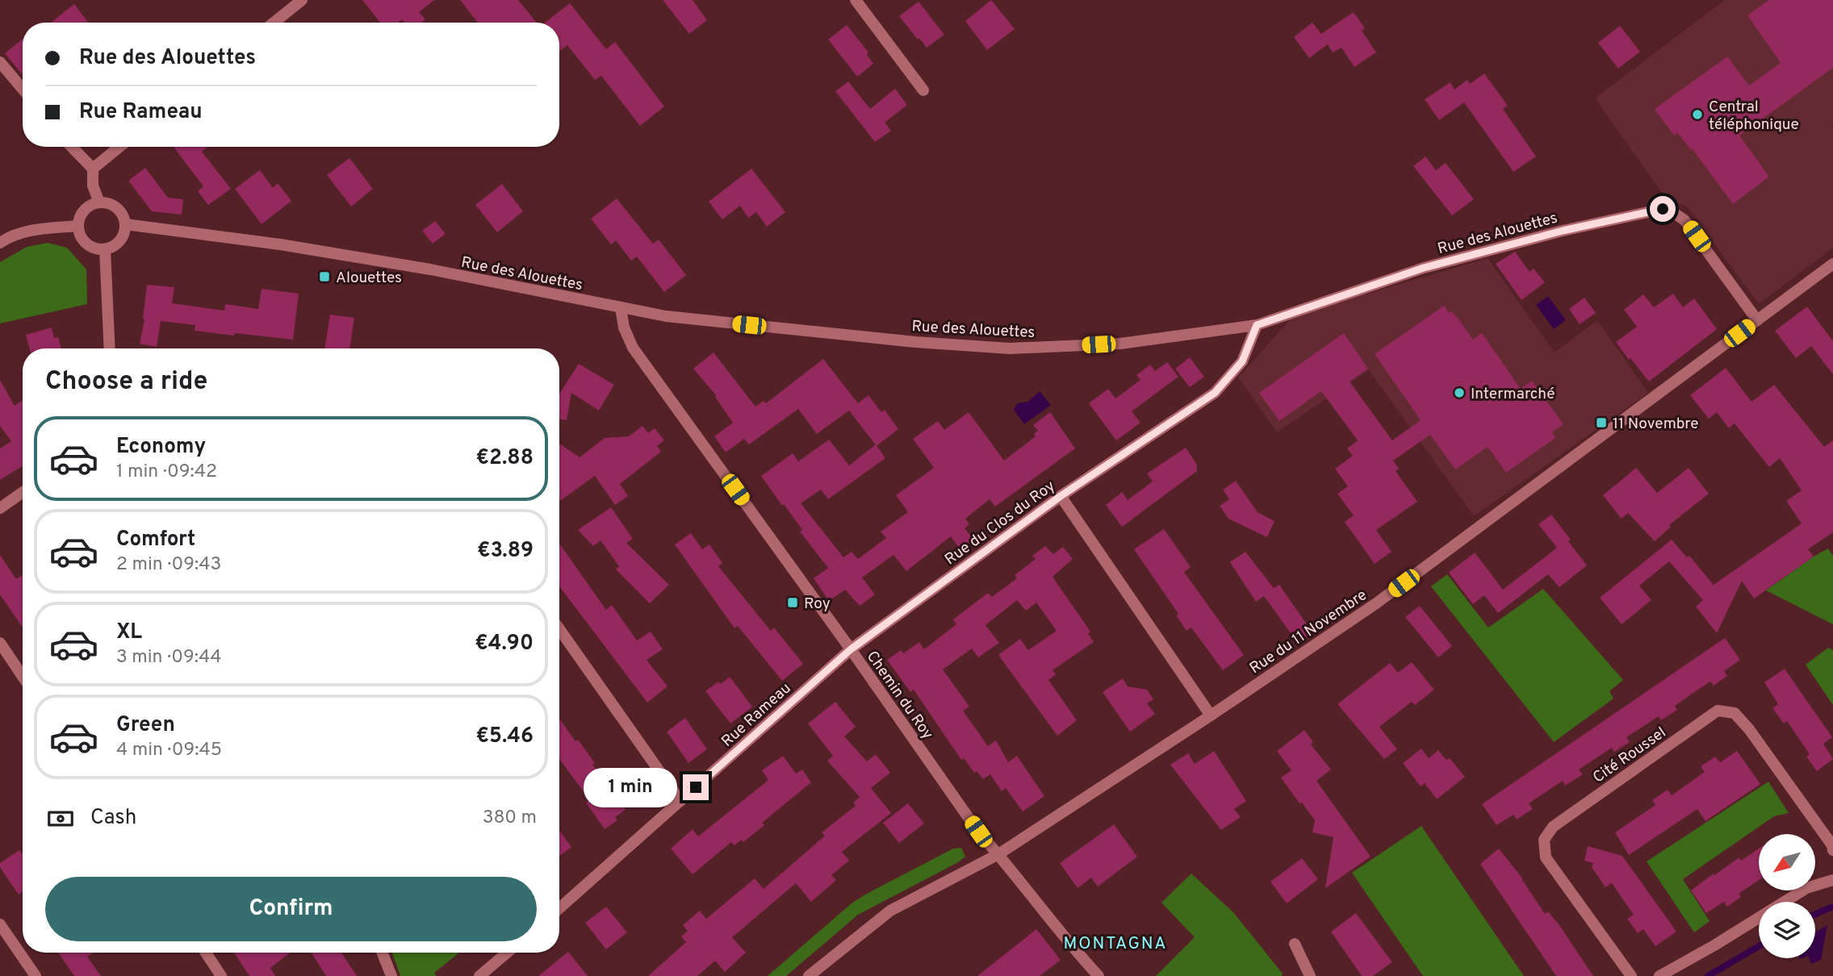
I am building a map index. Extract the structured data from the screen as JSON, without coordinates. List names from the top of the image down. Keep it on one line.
{"streets":{"street":["Rue des Alouettes","Rue du Clos du Roy","Rue du 11 Novembre","Chemin du Roy","Rue Rameau","Cité Roussel"]},"crossings":[["Rue des Alouettes","Rue du Clos du Roy"],["Rue des Alouettes","Rue du 11 Novembre"],["Rue des Alouettes","Chemin du Roy"],["Rue du Clos du Roy","Chemin du Roy"],["Rue du Clos du Roy","Rue Rameau"],["Rue du 11 Novembre","Chemin du Roy"],["Chemin du Roy","Rue Rameau"]],"districts":["MONTAGNA"],"places":{"other":["Central téléphonique","Intermarché"],"transit":["Alouettes","11 Novembre","Roy"]},"north":"bottom left","page":{"banner":["Rue des Alouettes","Rue Rameau"],"heading":"Choose a ride","list":[{"name":"Economy","note":"1 min · 09:42","value":"€2.88"},{"name":"Comfort","note":"2 min · 09:43","value":"€3.89"},{"name":"XL","note":"3 min · 09:44","value":"€4.90"},{"name":"Green","note":"4 min · 09:45","value":"€5.46"}],"bubble":"1 min","pay":["Cash","380 m"],"buttons":"Confirm"}}
